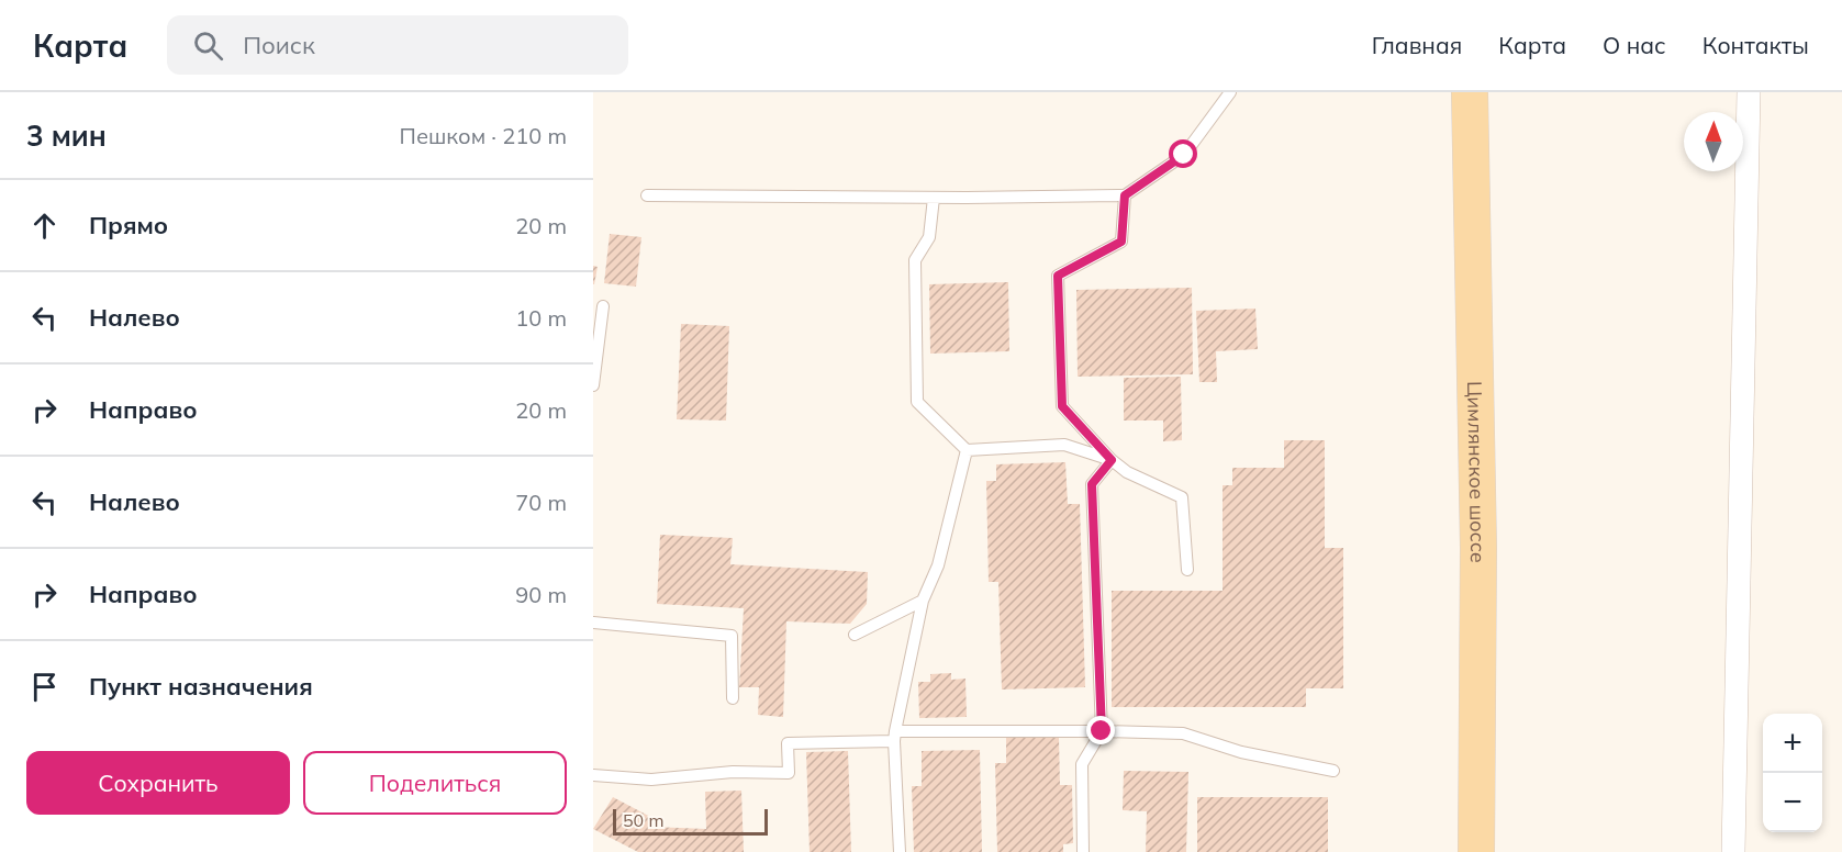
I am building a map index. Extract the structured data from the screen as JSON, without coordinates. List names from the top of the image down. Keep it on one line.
{"streets":{"main road":["Цимлянское шоссе"]},"scale_bar":"50 m","north":"top","page":{"header":"Карта","search":"Поиск","nav":["Главная","Карта","О нас","Контакты"],"heading":["3 мин","Пешком · 210 m"],"list":[["Прямо","20 m"],["Налево","10 m"],["Направо","20 m"],["Налево","70 m"],["Направо","90 m"],"Пункт назначения"],"map_buttons":["+","−"],"buttons":["Сохранить","Поделиться"],"scale":"50 m"}}
